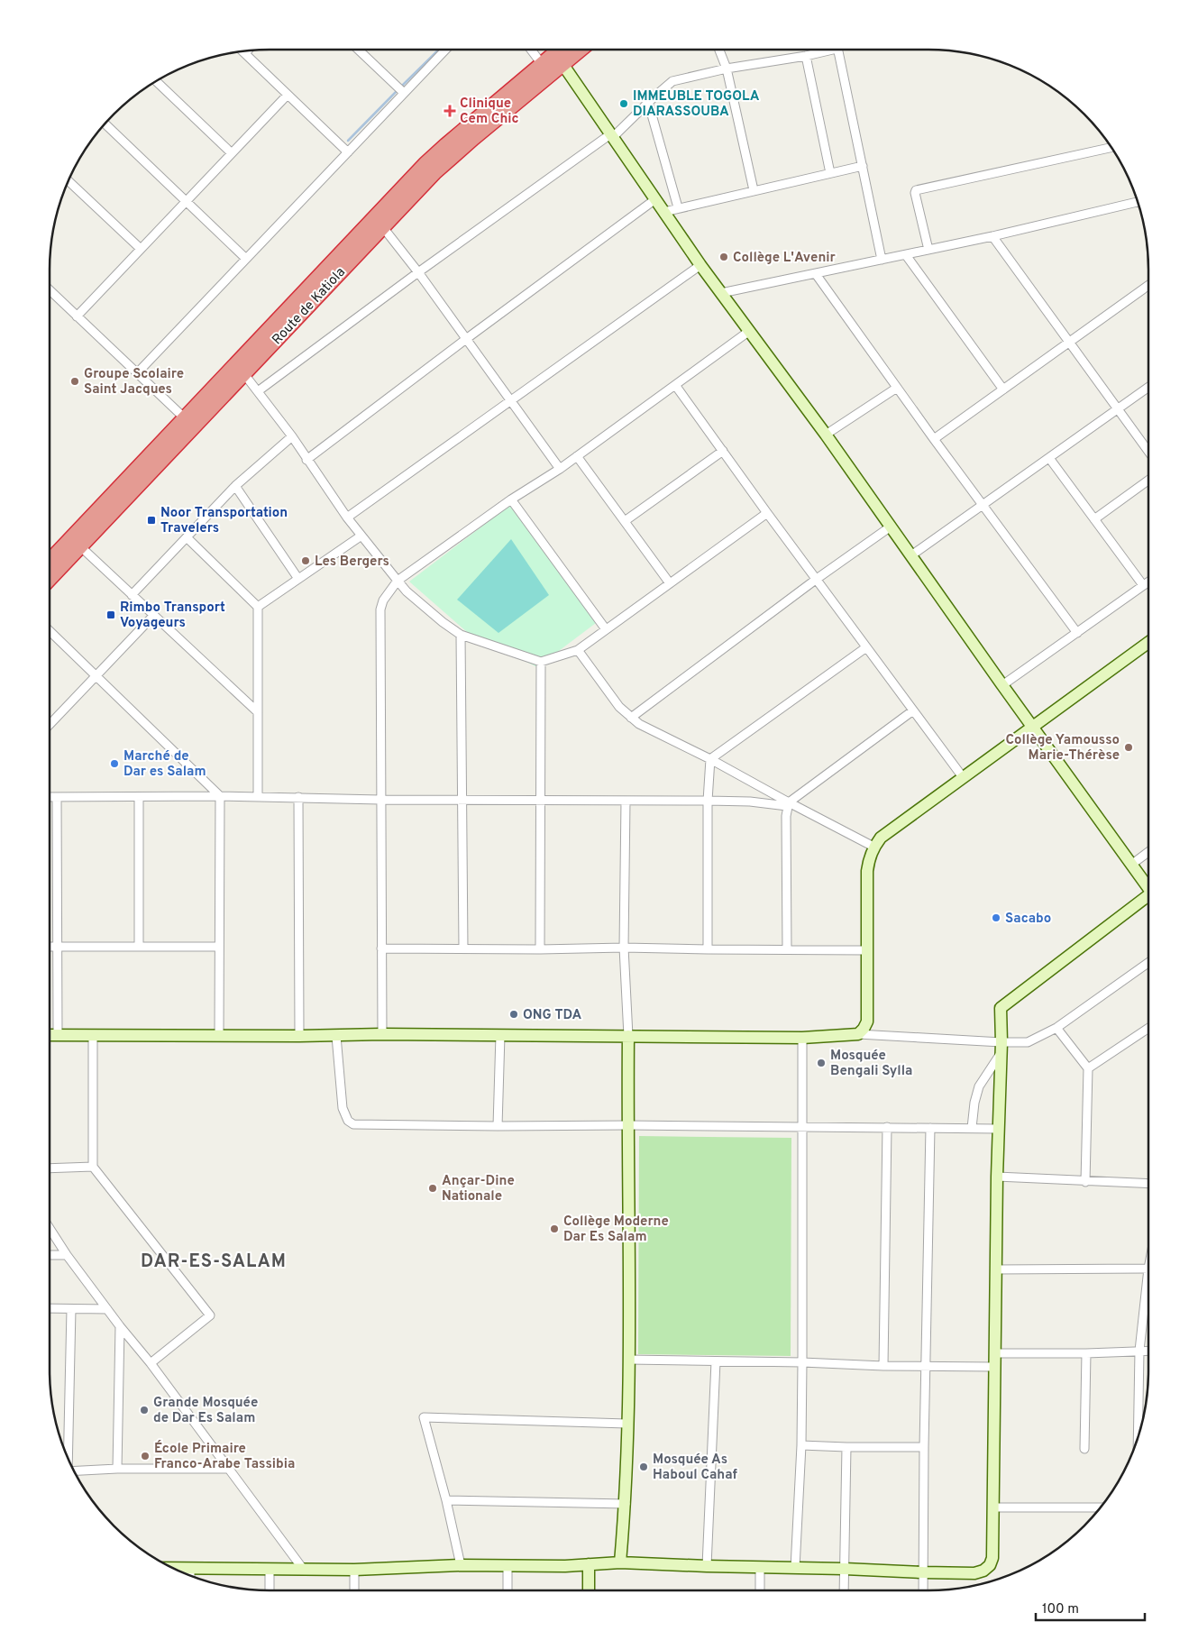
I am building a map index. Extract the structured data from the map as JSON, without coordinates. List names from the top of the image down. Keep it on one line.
{"streets":{"highway":["Route de Katiola"]},"districts":["DAR-ES-SALAM"],"places":{"other":["IMMEUBLE TOGOLA DIARASSOUBA","Collège L'Avenir","Groupe Scolaire Saint Jacques","Les Bergers","Collège Yamousso Marie-Thérèse","Marché de Dar es Salam","Sacabo","ONG TDA","Mosquée Bengali Sylla","Ançar-Dine Nationale","Collège Moderne Dar Es Salam","Grande Mosquée de Dar Es Salam","École Primaire Franco-Arabe Tassibia","Mosquée As Haboul Cahaf"],"health":["Clinique Cem Chic"],"transit":["Noor Transportation Travelers","Rimbo Transport Voyageurs"]},"scale_bar":"100 m"}
